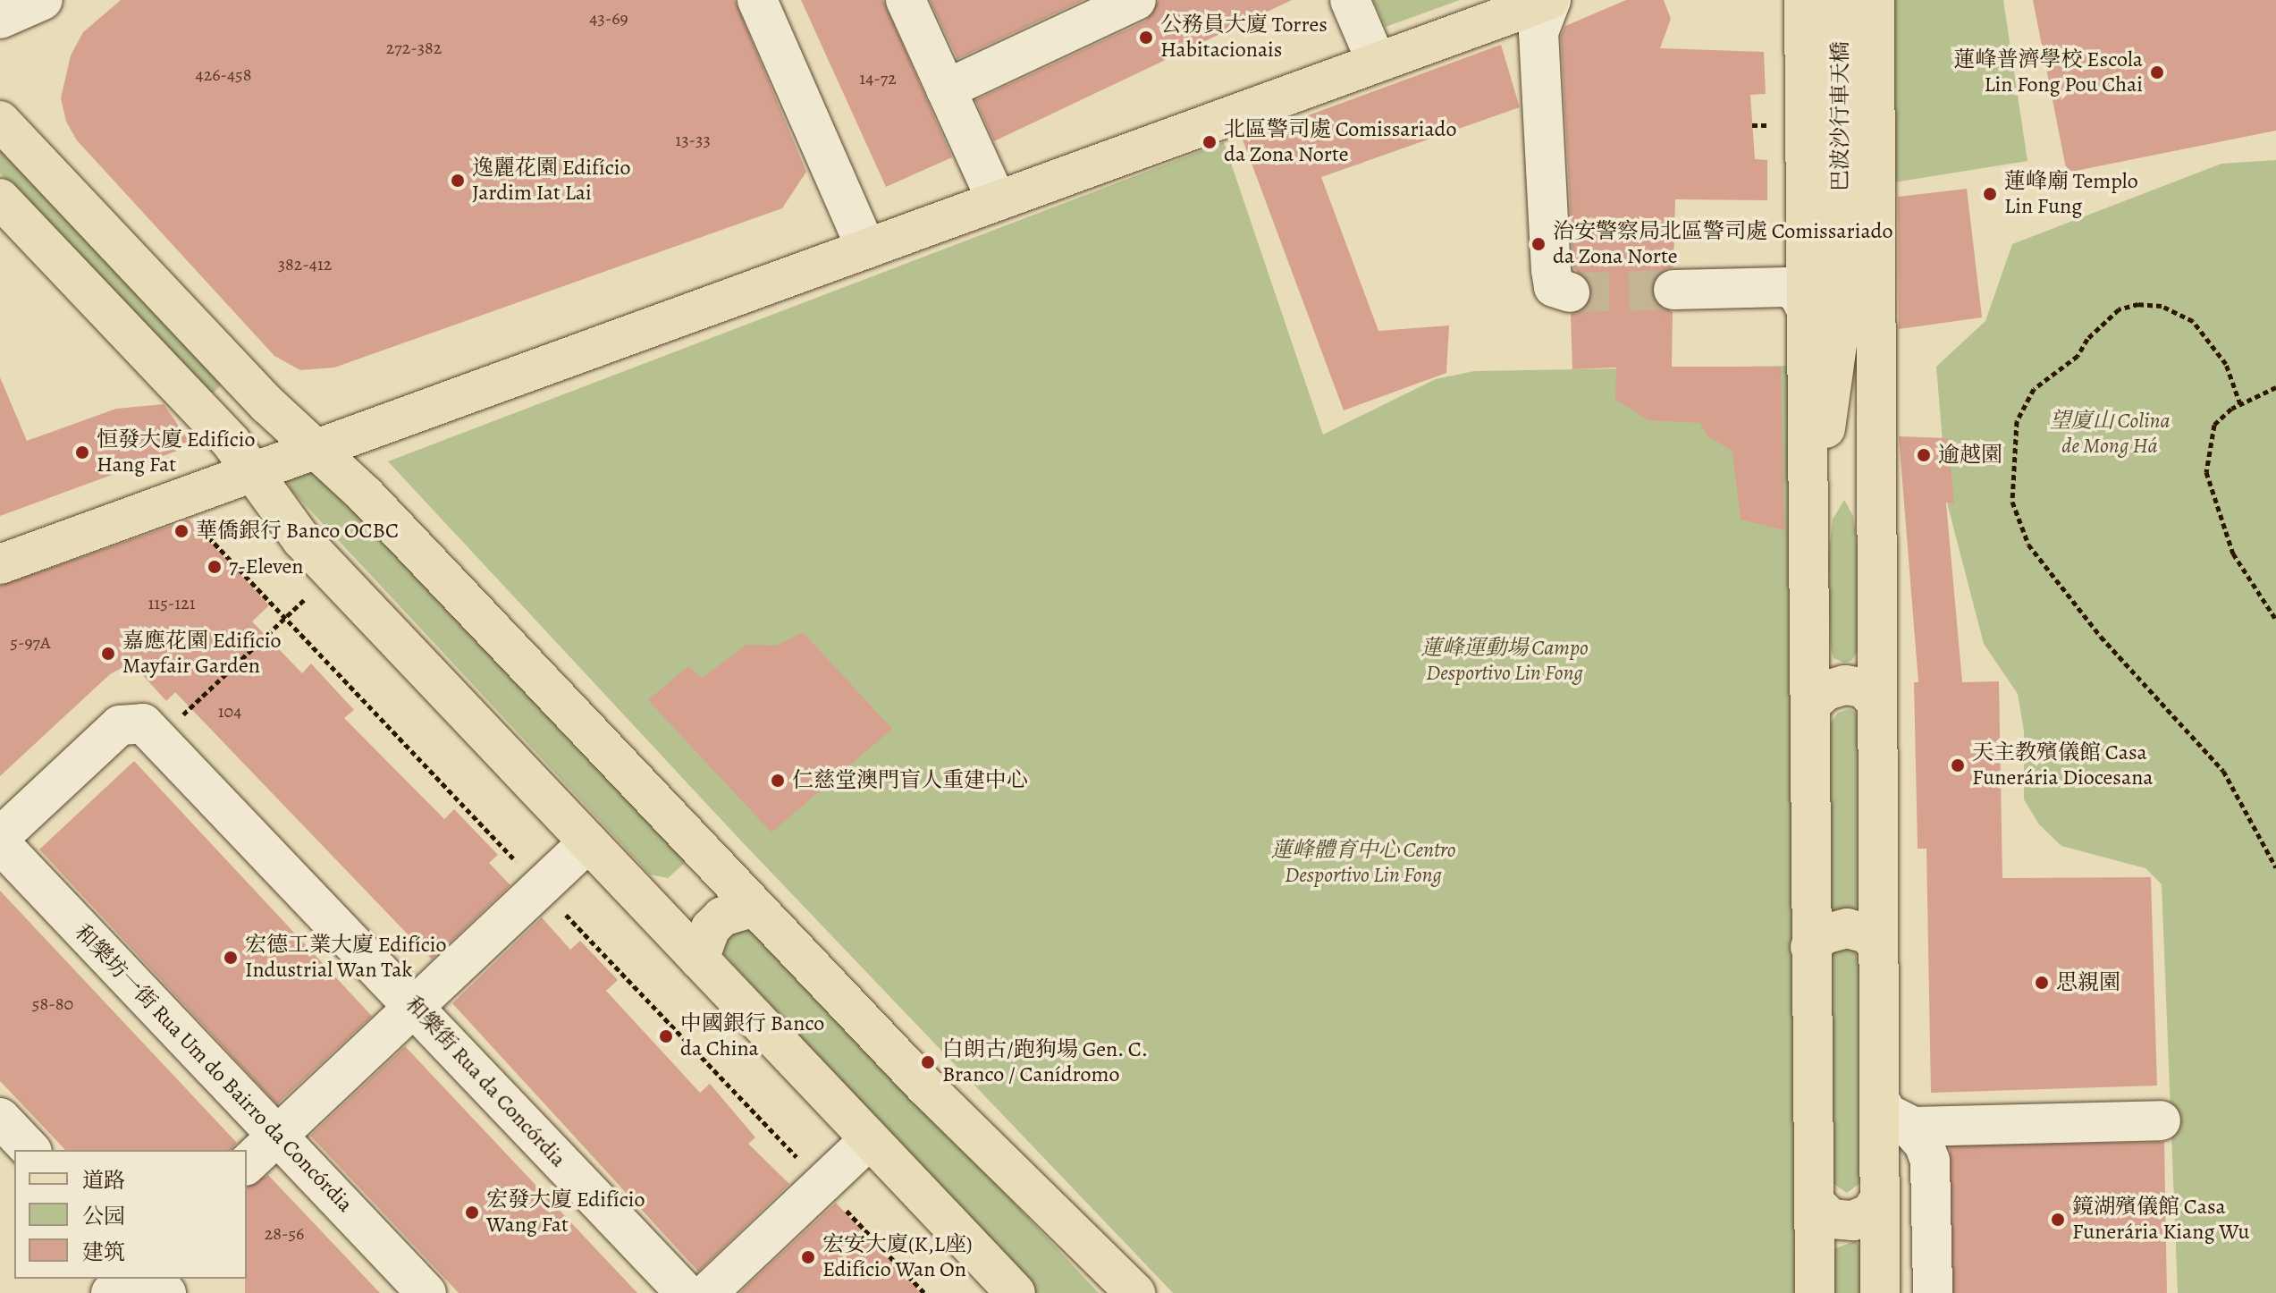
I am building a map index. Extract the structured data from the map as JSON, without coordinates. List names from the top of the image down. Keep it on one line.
{"streets":{"main road":["巴波沙行車天橋"],"street":["和樂坊一街 Rua Um do Bairro da Concórdia","和樂街 Rua da Concórdia"]},"parks":["望廈山 Colina de Mong Há","蓮峰運動場 Campo Desportivo Lin Fong","蓮峰體育中心 Centro Desportivo Lin Fong"],"places":["公務員大廈 Torres Habitacionais","蓮峰普濟學校 Escola Lin Fong Pou Chai","北區警司處 Comissariado da Zona Norte","逸麗花園 Edifício Jardim Iat Lai","蓮峰廟 Templo Lin Fung","治安警察局北區警司處 Comissariado da Zona Norte","恒發大廈 Edifício Hang Fat","逾越園","華僑銀行 Banco OCBC","7-Eleven","嘉應花園 Edifício Mayfair Garden","天主教殯儀館 Casa Funerária Diocesana","仁慈堂澳門盲人重建中心","宏德工業大廈 Edifício Industrial Wan Tak","思親園","中國銀行 Banco da China","白朗古/跑狗場 Gen. C. Branco / Canídromo","宏發大廈 Edifício Wang Fat","鏡湖殯儀館 Casa Funerária Kiang Wu","宏安大廈(K,L座) Edifício Wan On"],"house_numbers":["43-69","272-382","426-458","14-72","13-33","382-412","115-121","5-97A","104","58-80","28-56"],"legend":["道路","公园","建筑"]}
